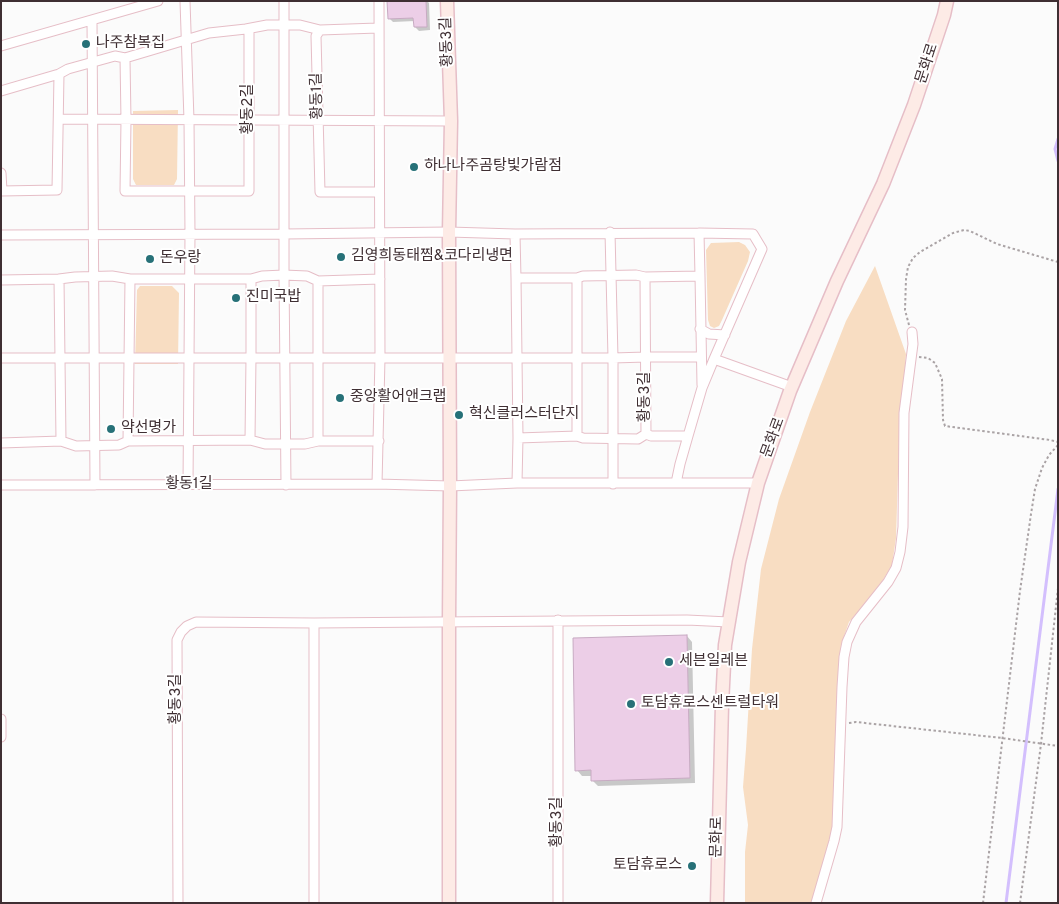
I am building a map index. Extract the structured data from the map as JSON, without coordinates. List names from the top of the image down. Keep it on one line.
{"streets":{"street":["황동3길","문화로","황동1길","황동2길"]},"crossings":[["황동3길","문화로"],["황동3길","황동1길"]],"places":["나주참복집","하나나주곰탕빛가람점","김영희동태찜&코다리냉면","돈우랑","진미국밥","중앙활어앤크랩","혁신클러스터단지","약선명가","세븐일레븐","토담휴로스센트럴타워","토담휴로스"]}
